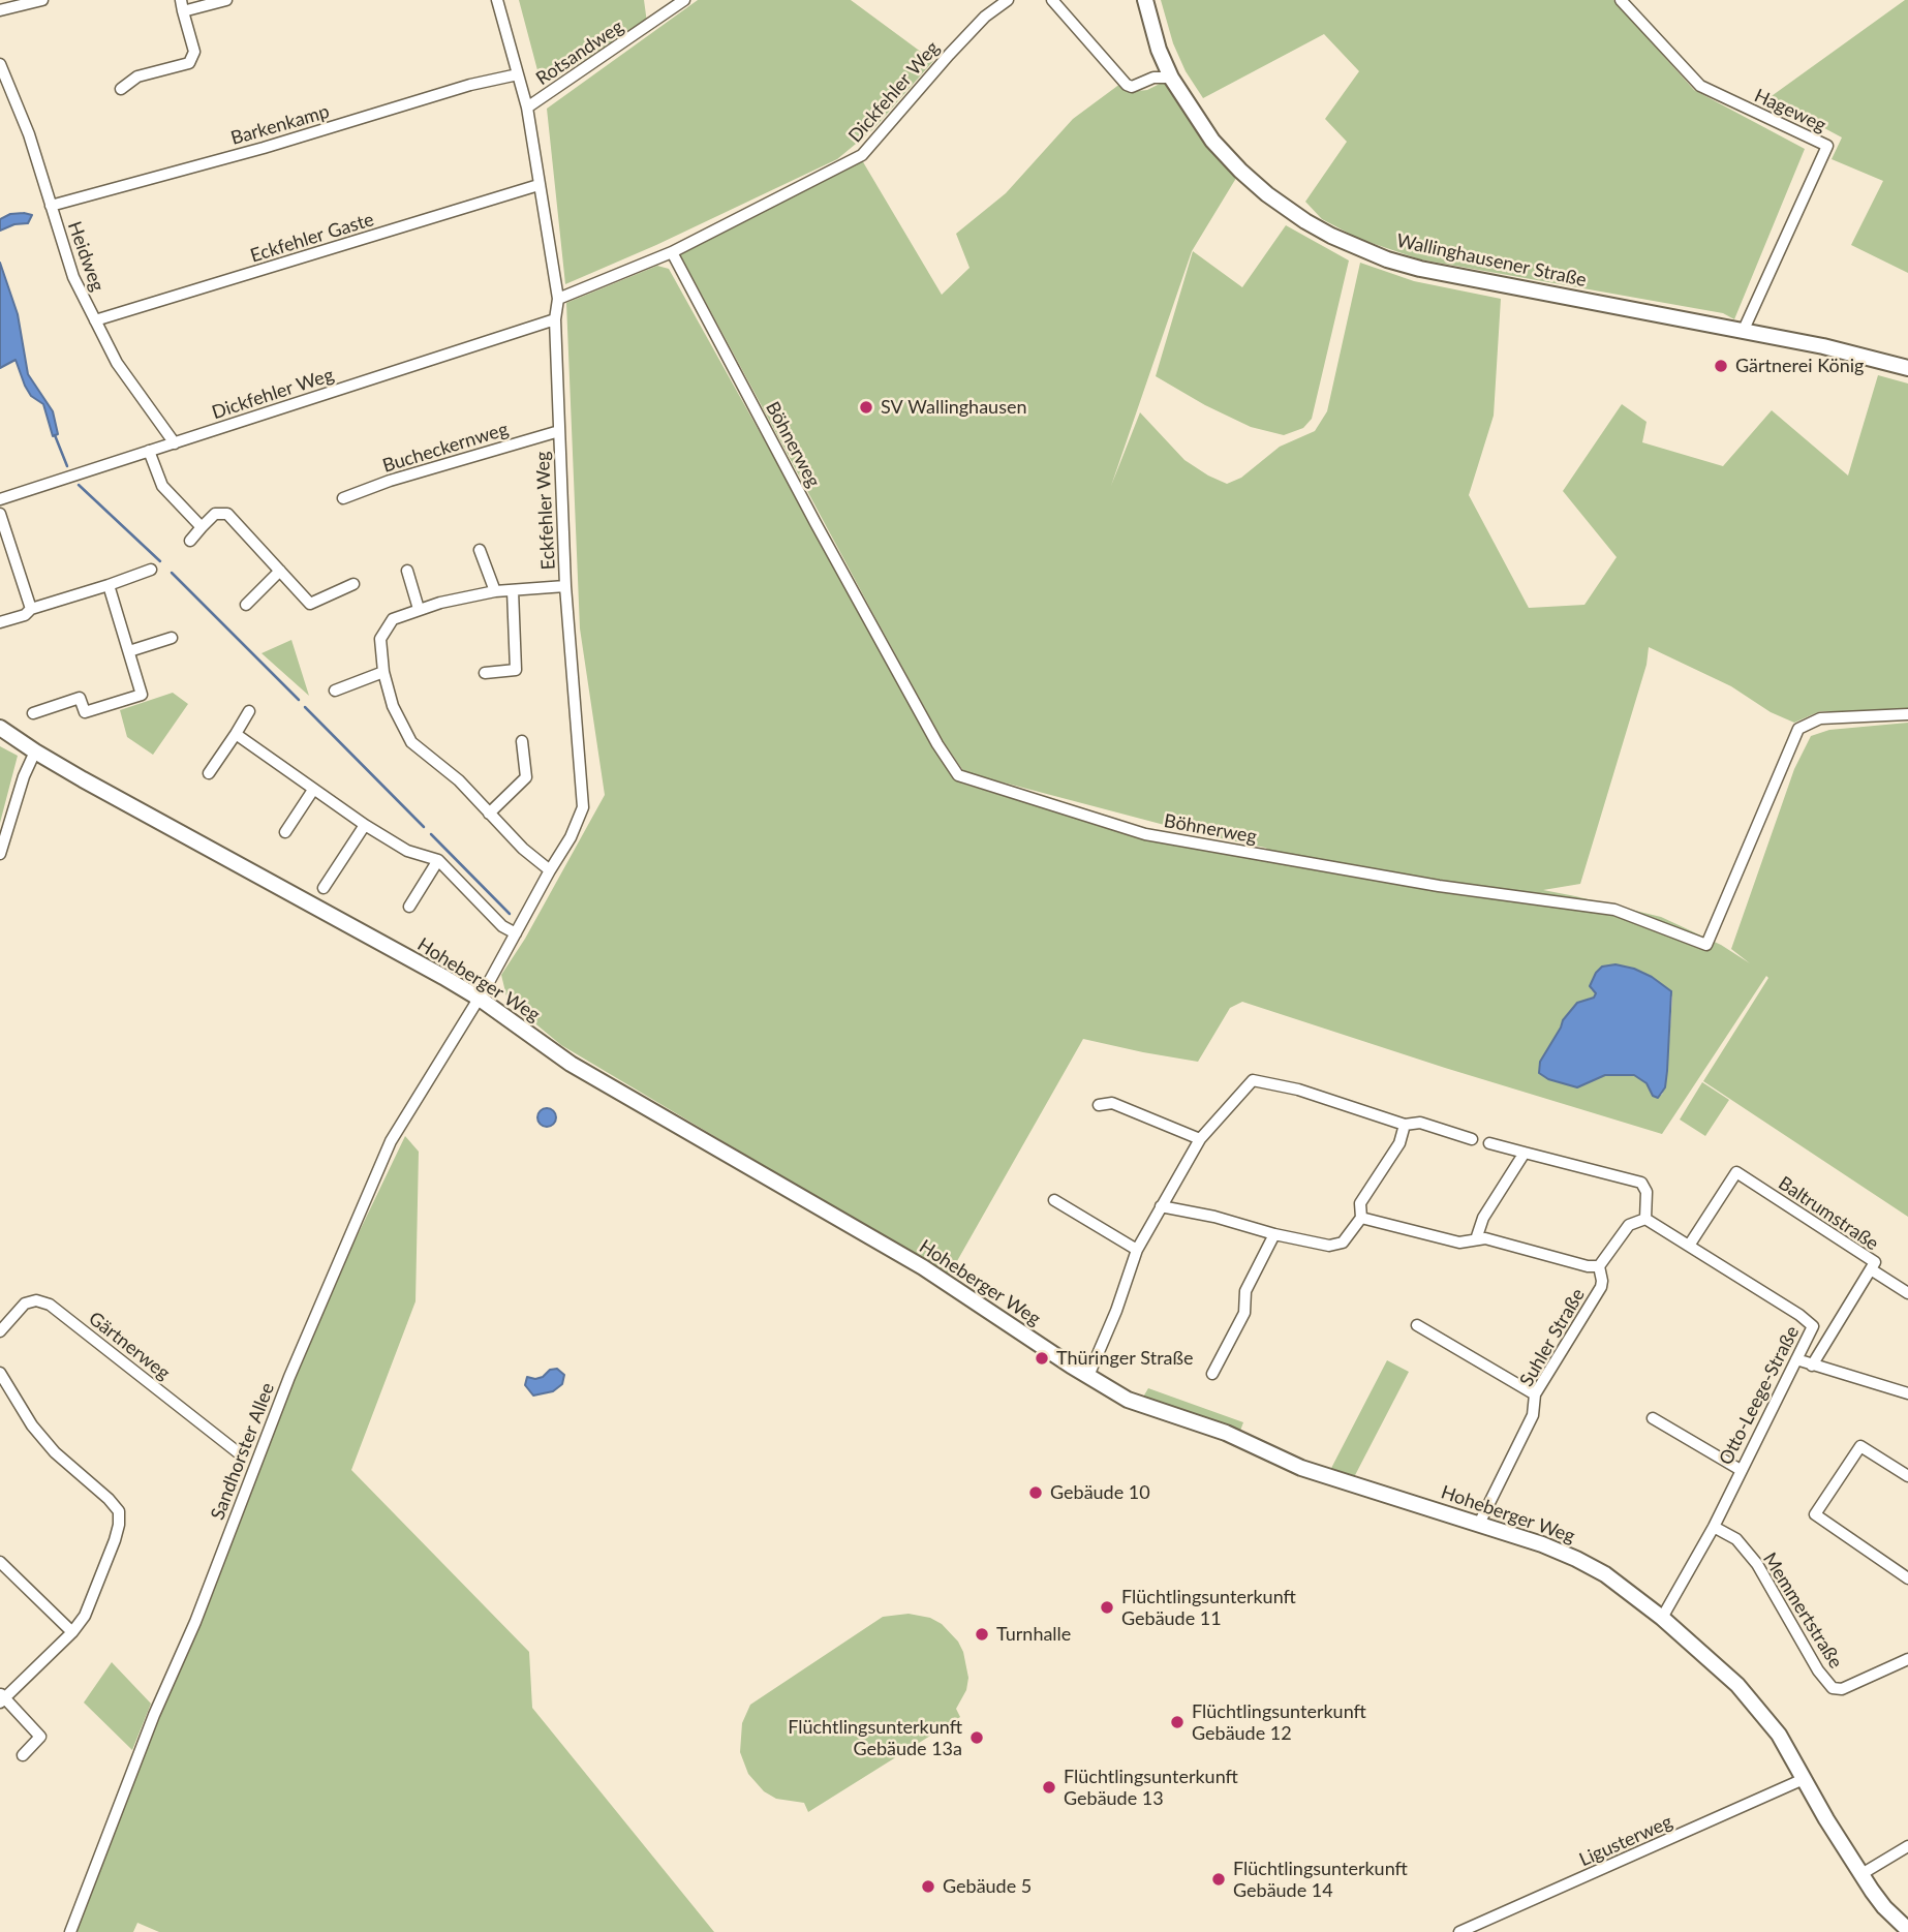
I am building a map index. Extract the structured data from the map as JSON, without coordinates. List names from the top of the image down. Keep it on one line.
{"streets":{"street":["Rotsandweg","Dickfehler Weg","Hageweg","Barkenkamp","Eckfehler Gaste","Heidweg","Wallinghausener Straße","Böhnerweg","Bucheckernweg","Eckfehler Weg","Hoheberger Weg","Baltrumstraße","Suhler Straße","Gärtnerweg","Otto-Leege-Straße","Sandhorster Allee","Memmertstraße","Ligusterweg"]},"crossings":[["Rotsandweg","Eckfehler Weg"],["Dickfehler Weg","Heidweg"],["Dickfehler Weg","Böhnerweg"],["Dickfehler Weg","Eckfehler Weg"],["Hageweg","Wallinghausener Straße"],["Barkenkamp","Heidweg"],["Barkenkamp","Eckfehler Weg"],["Eckfehler Gaste","Heidweg"],["Eckfehler Gaste","Eckfehler Weg"],["Bucheckernweg","Eckfehler Weg"],["Eckfehler Weg","Hoheberger Weg"],["Eckfehler Weg","Sandhorster Allee"],["Hoheberger Weg","Suhler Straße"],["Hoheberger Weg","Otto-Leege-Straße"],["Hoheberger Weg","Sandhorster Allee"],["Hoheberger Weg","Ligusterweg"],["Baltrumstraße","Otto-Leege-Straße"],["Suhler Straße","Otto-Leege-Straße"],["Otto-Leege-Straße","Memmertstraße"]],"places":["Gärtnerei König","SV Wallinghausen","Thüringer Straße","Gebäude 10","Flüchtlingsunterkunft Gebäude 11","Turnhalle","Flüchtlingsunterkunft Gebäude 12","Flüchtlingsunterkunft Gebäude 13a","Flüchtlingsunterkunft Gebäude 13","Flüchtlingsunterkunft Gebäude 14","Gebäude 5"]}
